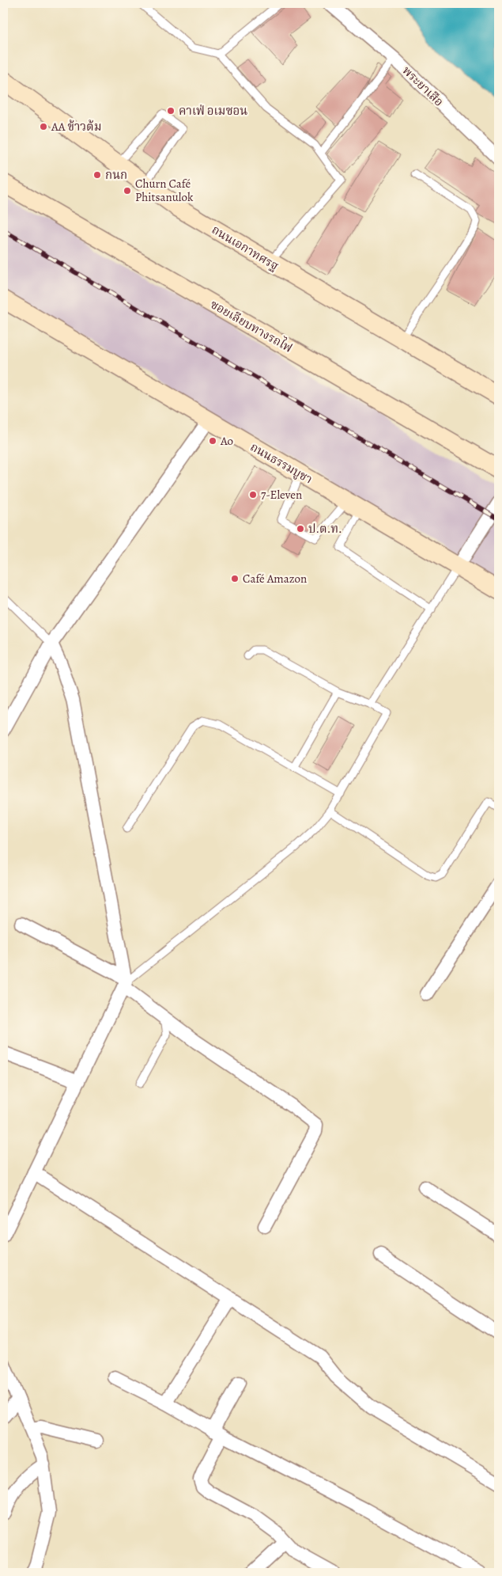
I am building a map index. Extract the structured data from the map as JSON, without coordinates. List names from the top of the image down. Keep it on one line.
{"streets":{"main road":["ถนนเอกาทศรฐ","ซอยเลียบทางรถไฟ","ถนนธรรมบูชา"],"street":["พระยาเสือ"]},"places":["คาเฟ่ อเมซอน","AA ข้าวต้ม","กนก","Churn Café Phitsanulok","Ao","7-Eleven","ป.ต.ท.","Café Amazon"]}
